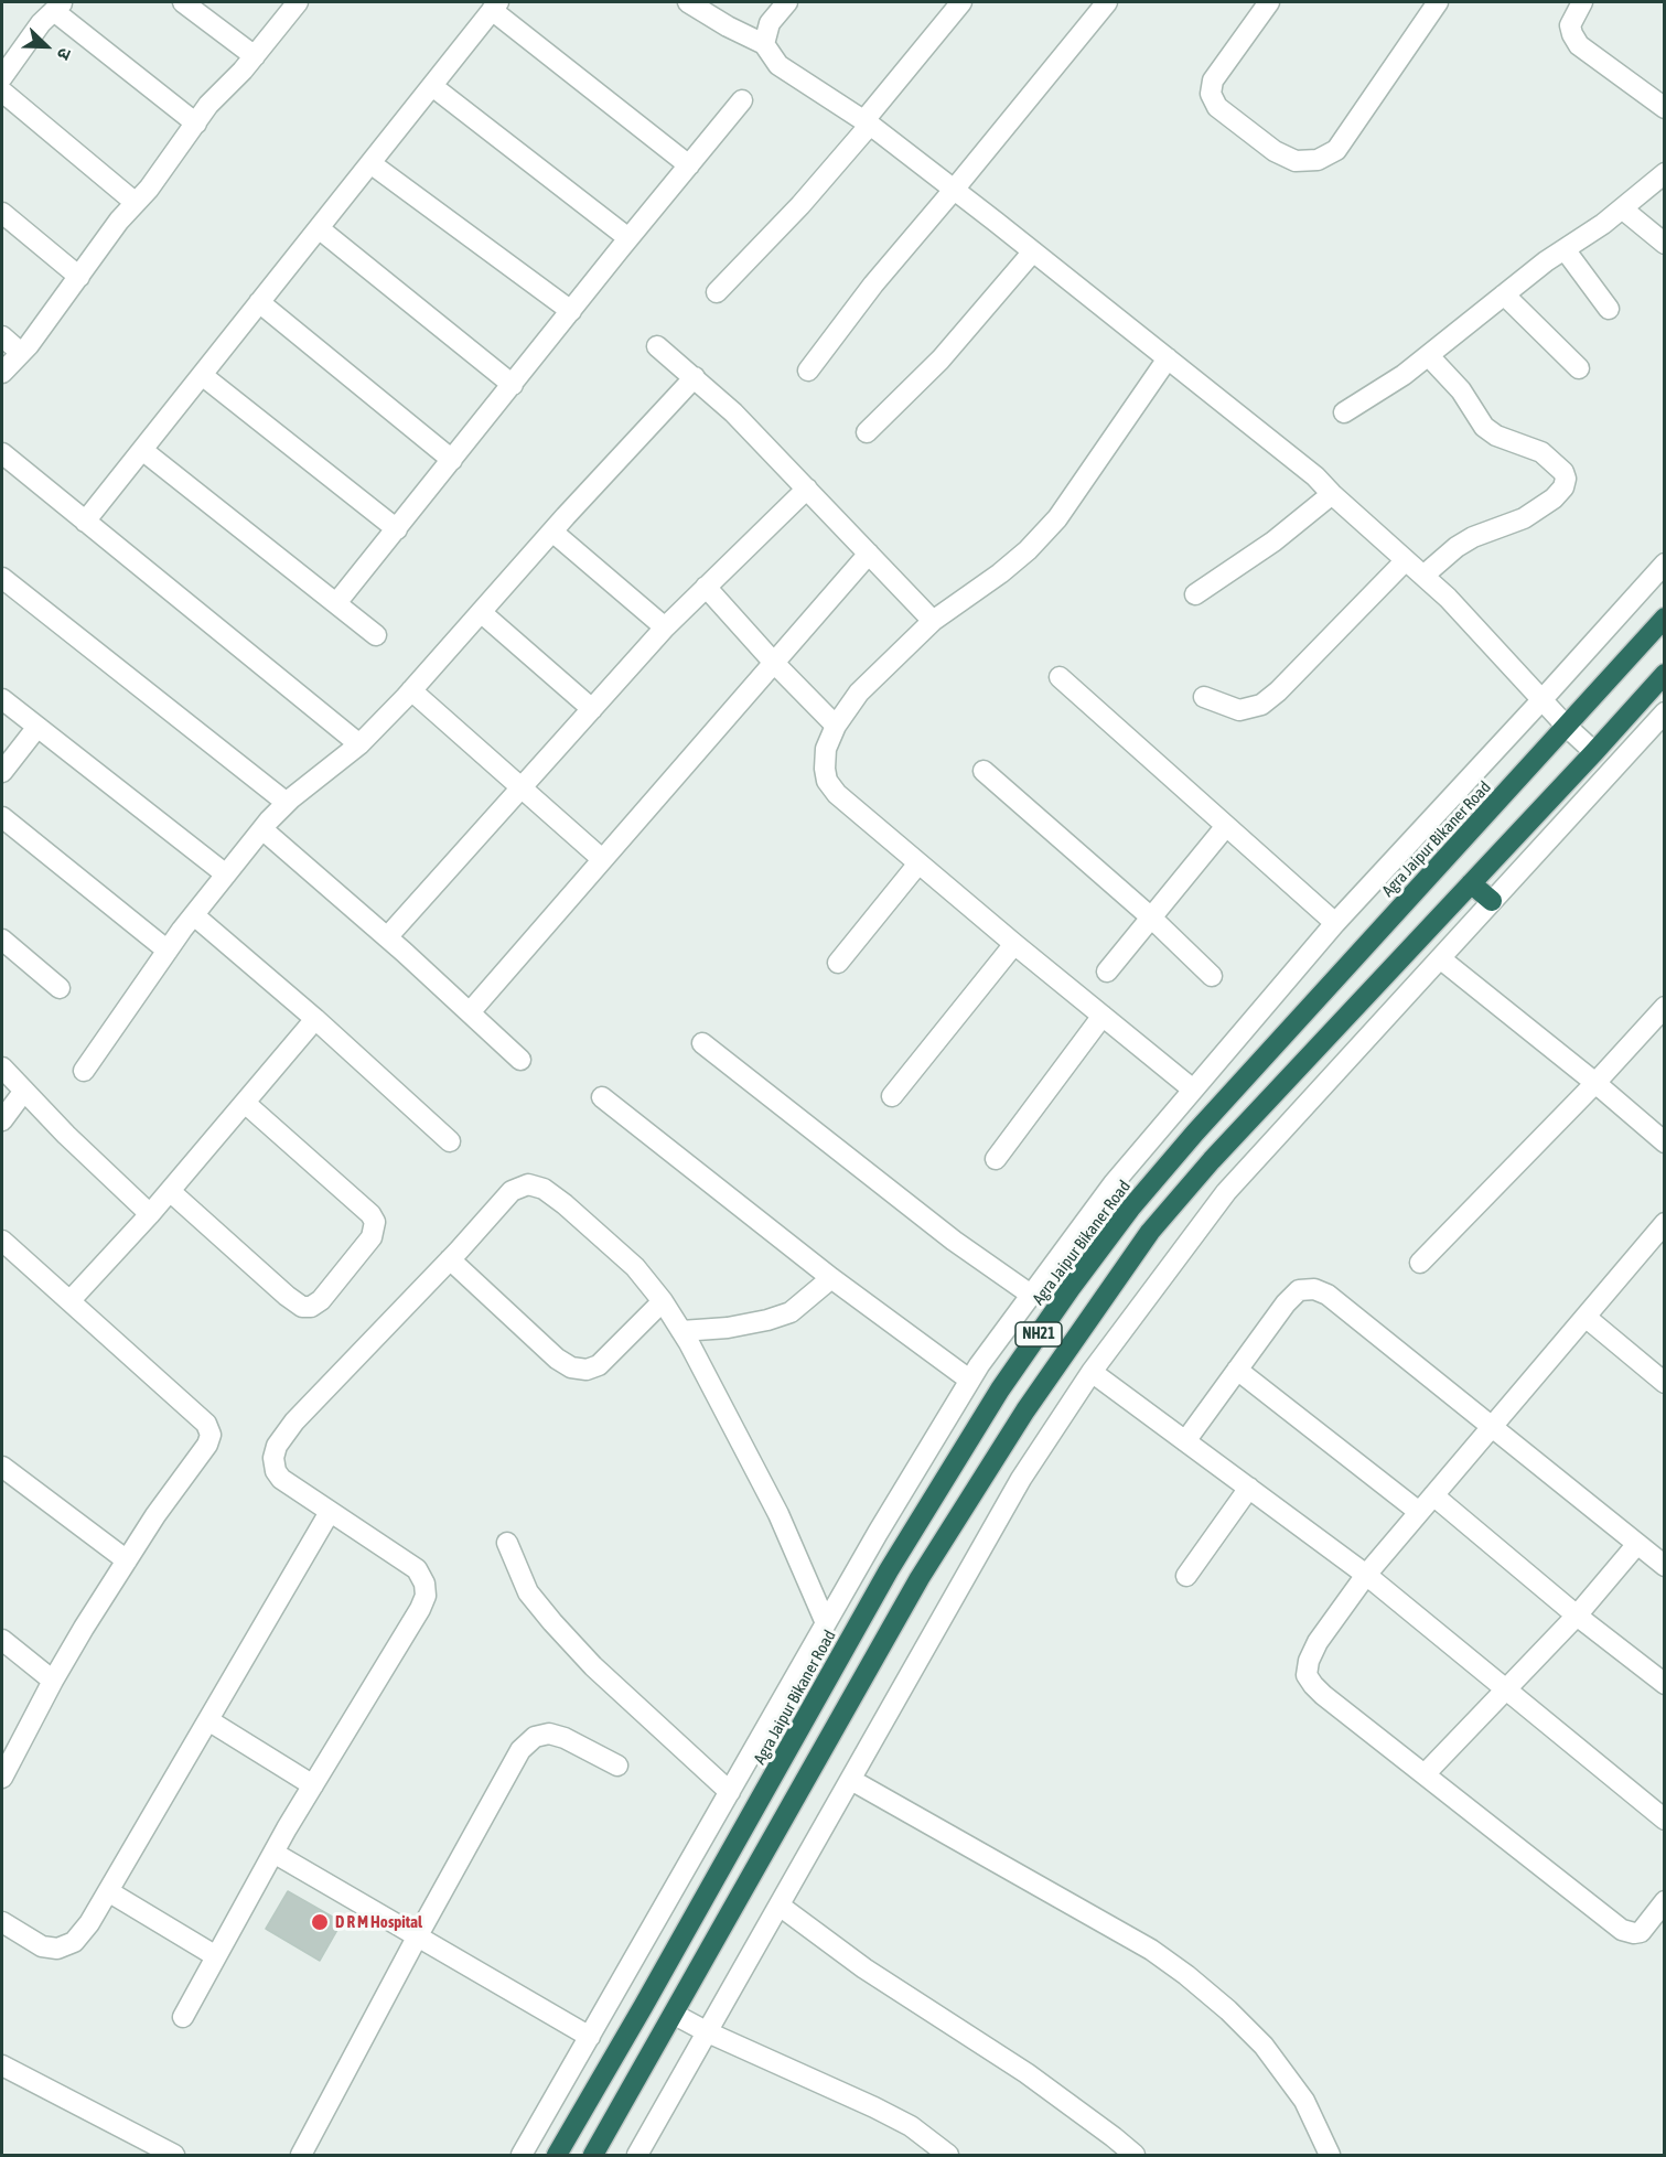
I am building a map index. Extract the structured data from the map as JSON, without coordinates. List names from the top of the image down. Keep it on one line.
{"streets":{"highway":["Agra Jaipur Bikaner Road","NH21"]},"places":["D R M Hospital"],"north":"bottom right"}
